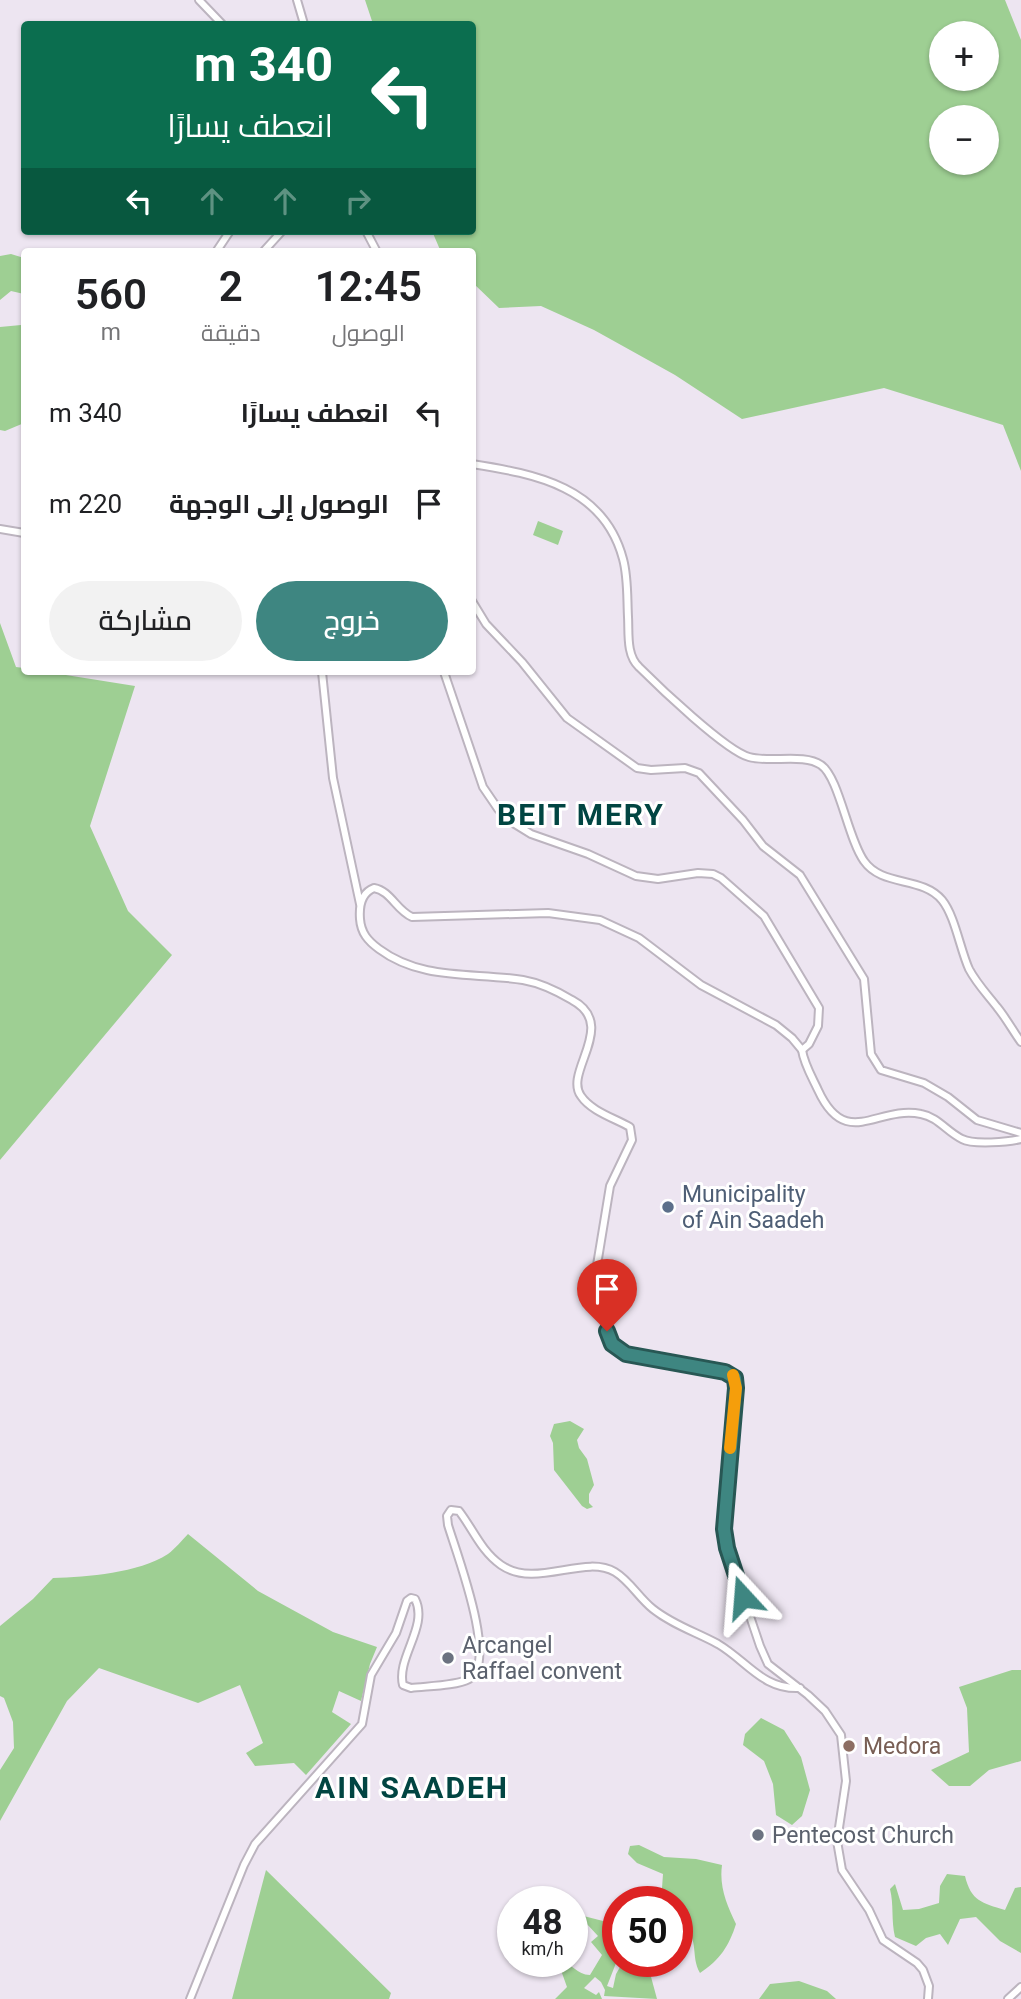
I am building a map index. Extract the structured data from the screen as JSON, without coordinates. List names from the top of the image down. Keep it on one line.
{"districts":["BEIT MERY","AIN SAADEH"],"places":["Municipality of Ain Saadeh","Arcangel Raffael convent","Medora","Pentecost Church"],"page":{"map_buttons":["+","−"],"turn":["340 m","انعطف يسارًا"],"eta":["12:45","الوصول","2","دقيقة","560","m"],"list":[{"name":"انعطف يسارًا","value":"340 m"},{"name":"الوصول إلى الوجهة","value":"220 m"}],"buttons":["خروج","مشاركة"],"speed":"48 km/h","limit":"50"}}
